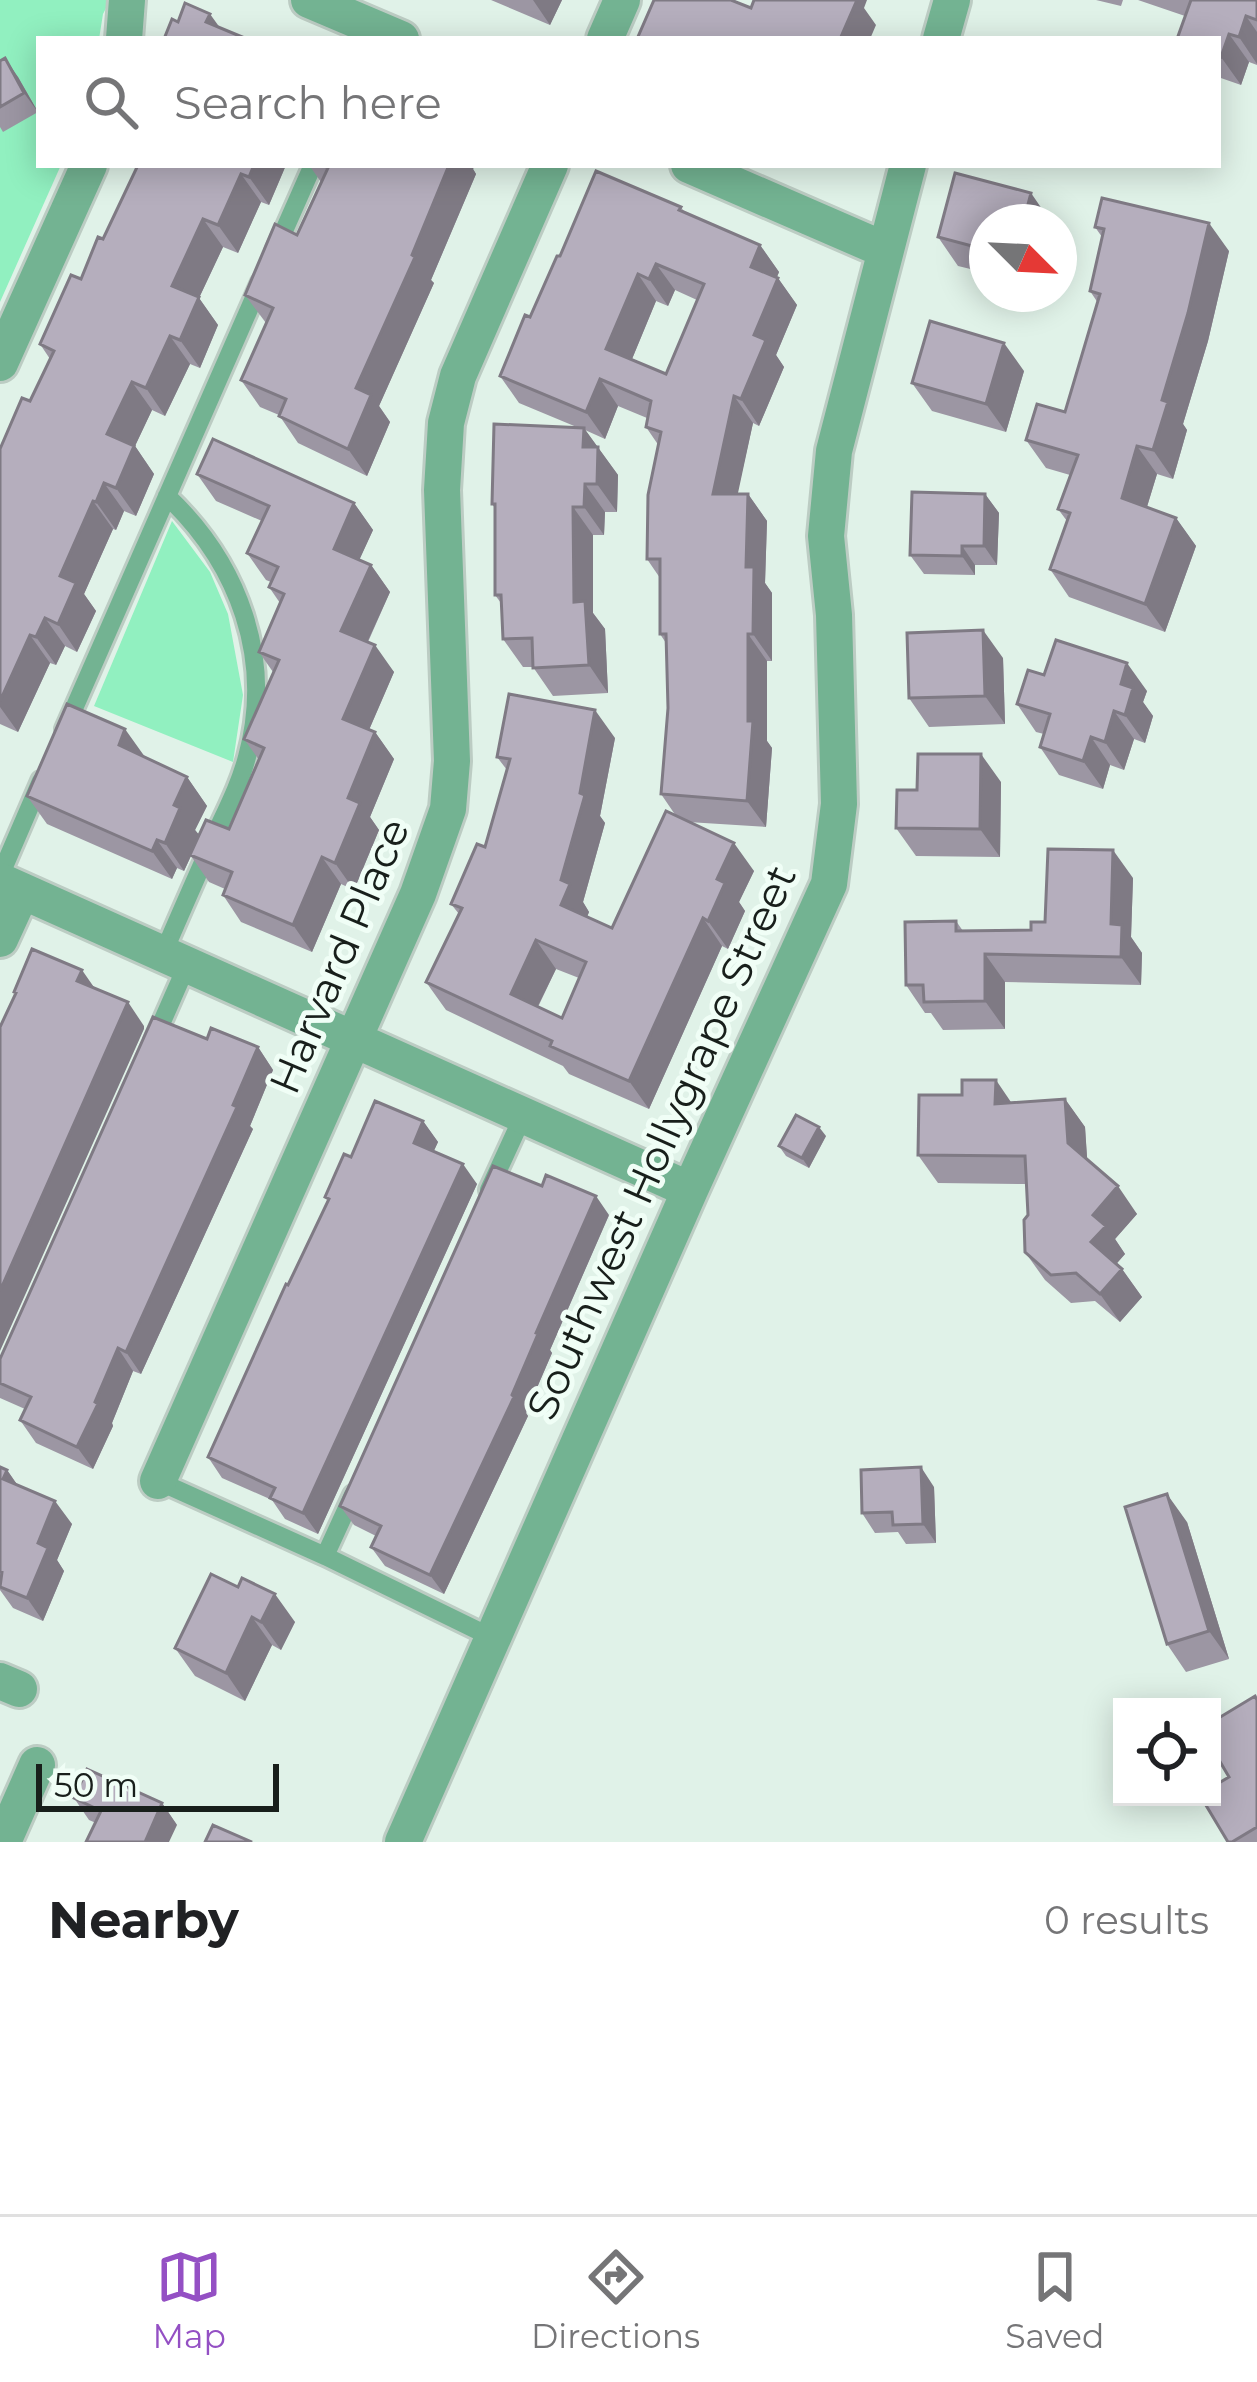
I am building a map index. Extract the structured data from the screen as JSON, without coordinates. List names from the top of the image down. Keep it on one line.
{"streets":{"street":["Harvard Place","Southwest Hollygrape Street"]},"scale_bar":"50 m","north":"bottom right","page":{"search":"Search here","scale":"50 m","heading":["Nearby","0 results"],"nav":["Map","Directions","Saved"]}}
